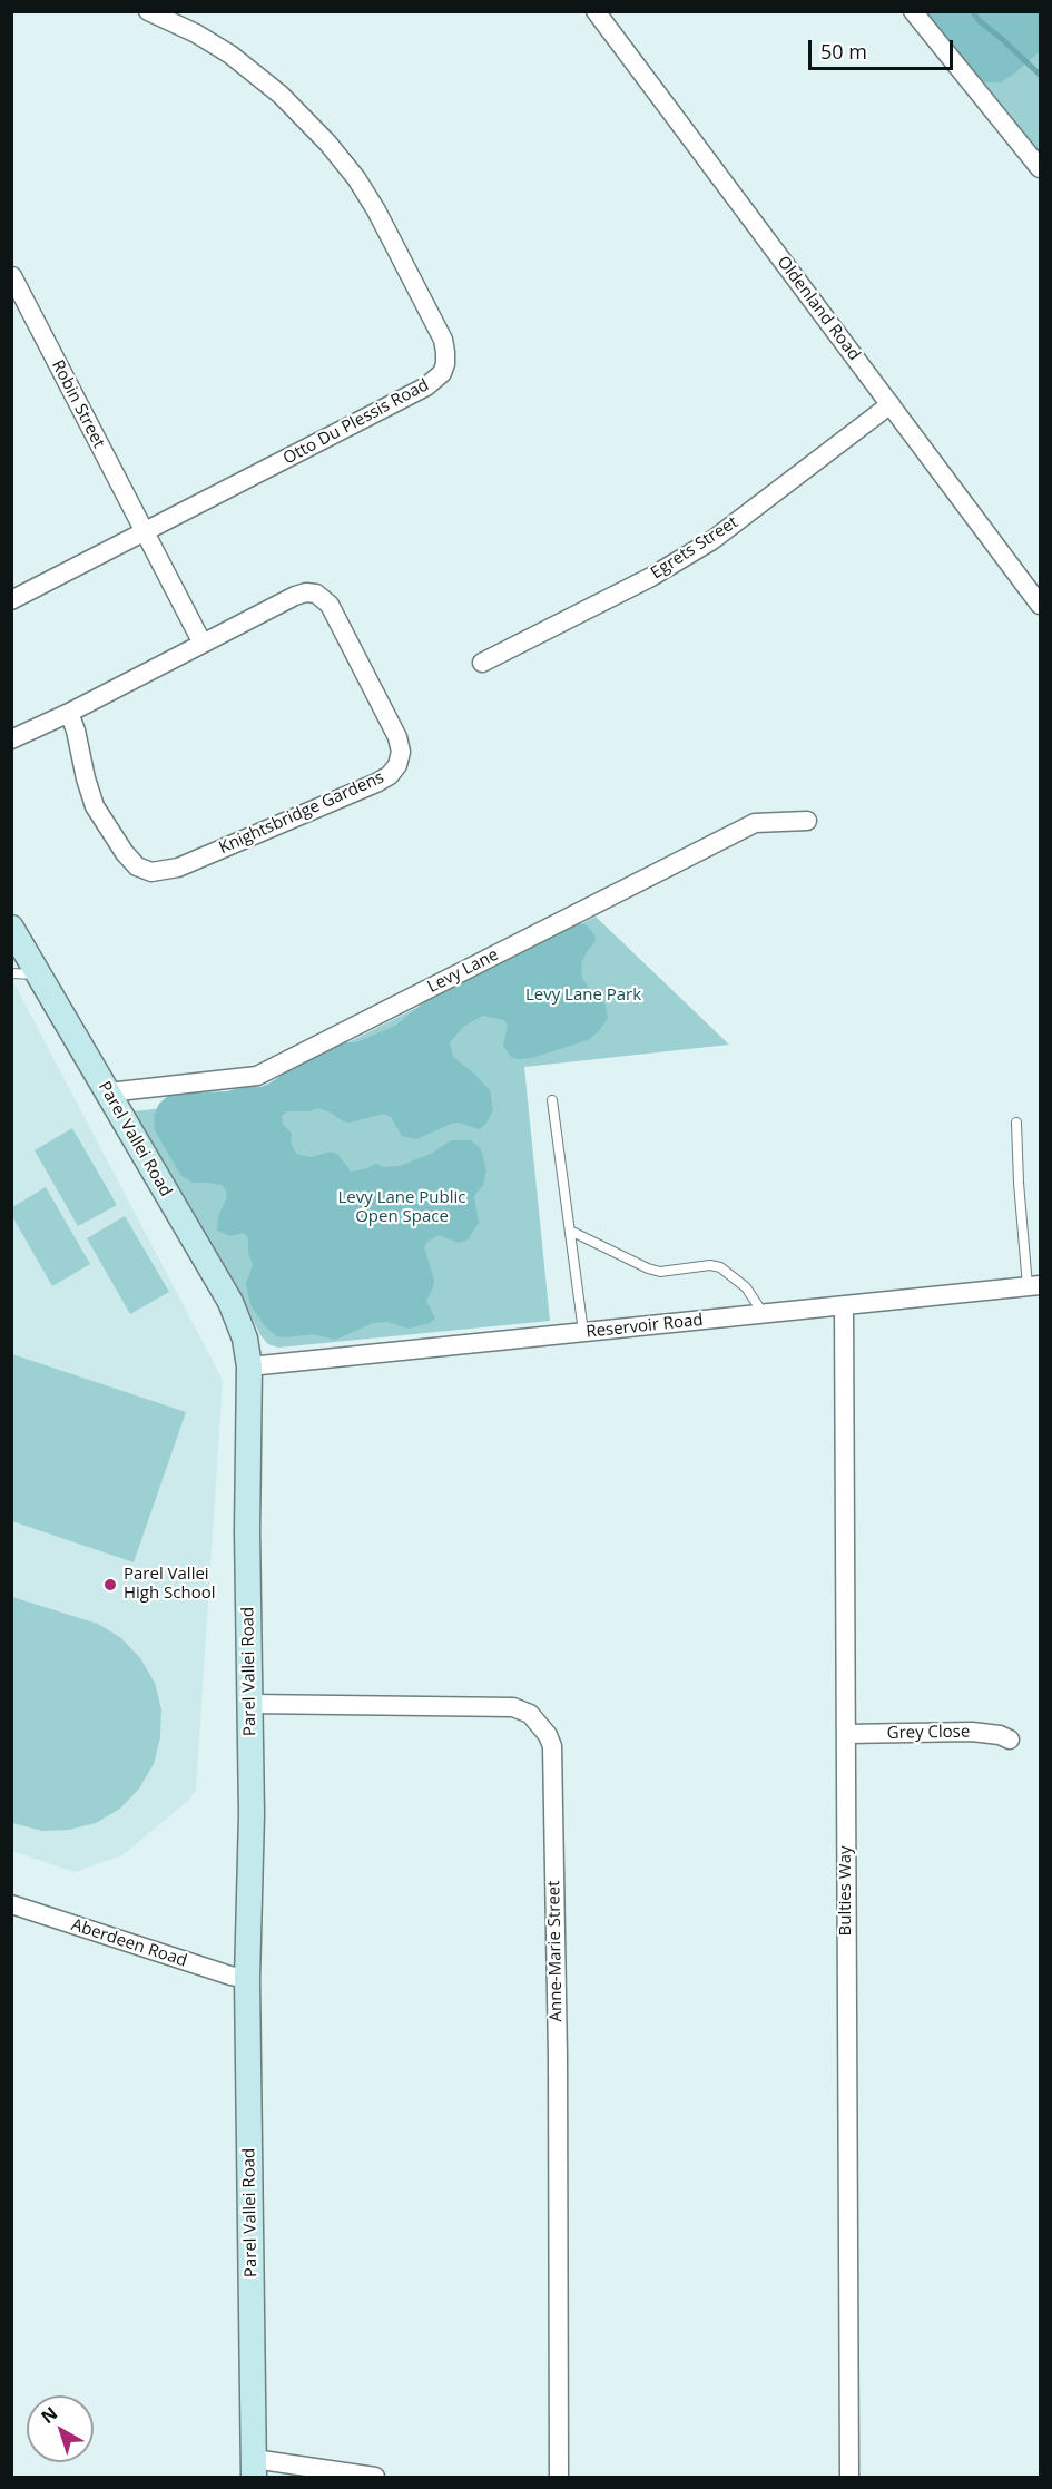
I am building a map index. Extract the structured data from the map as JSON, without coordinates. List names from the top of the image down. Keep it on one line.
{"streets":{"street":["Oldenland Road","Robin Street","Otto Du Plessis Road","Egrets Street","Knightsbridge Gardens","Levy Lane","Parel Vallei Road","Reservoir Road","Grey Close","Bulties Way","Aberdeen Road","Anne-Marie Street"]},"crossings":[["Oldenland Road","Egrets Street"],["Robin Street","Otto Du Plessis Road"],["Levy Lane","Parel Vallei Road"],["Parel Vallei Road","Reservoir Road"],["Parel Vallei Road","Aberdeen Road"],["Parel Vallei Road","Anne-Marie Street"],["Reservoir Road","Bulties Way"],["Grey Close","Bulties Way"]],"parks":["Levy Lane Park","Levy Lane Public Open Space"],"places":["Parel Vallei High School"],"scale_bar":"50 m","north":"top left"}
